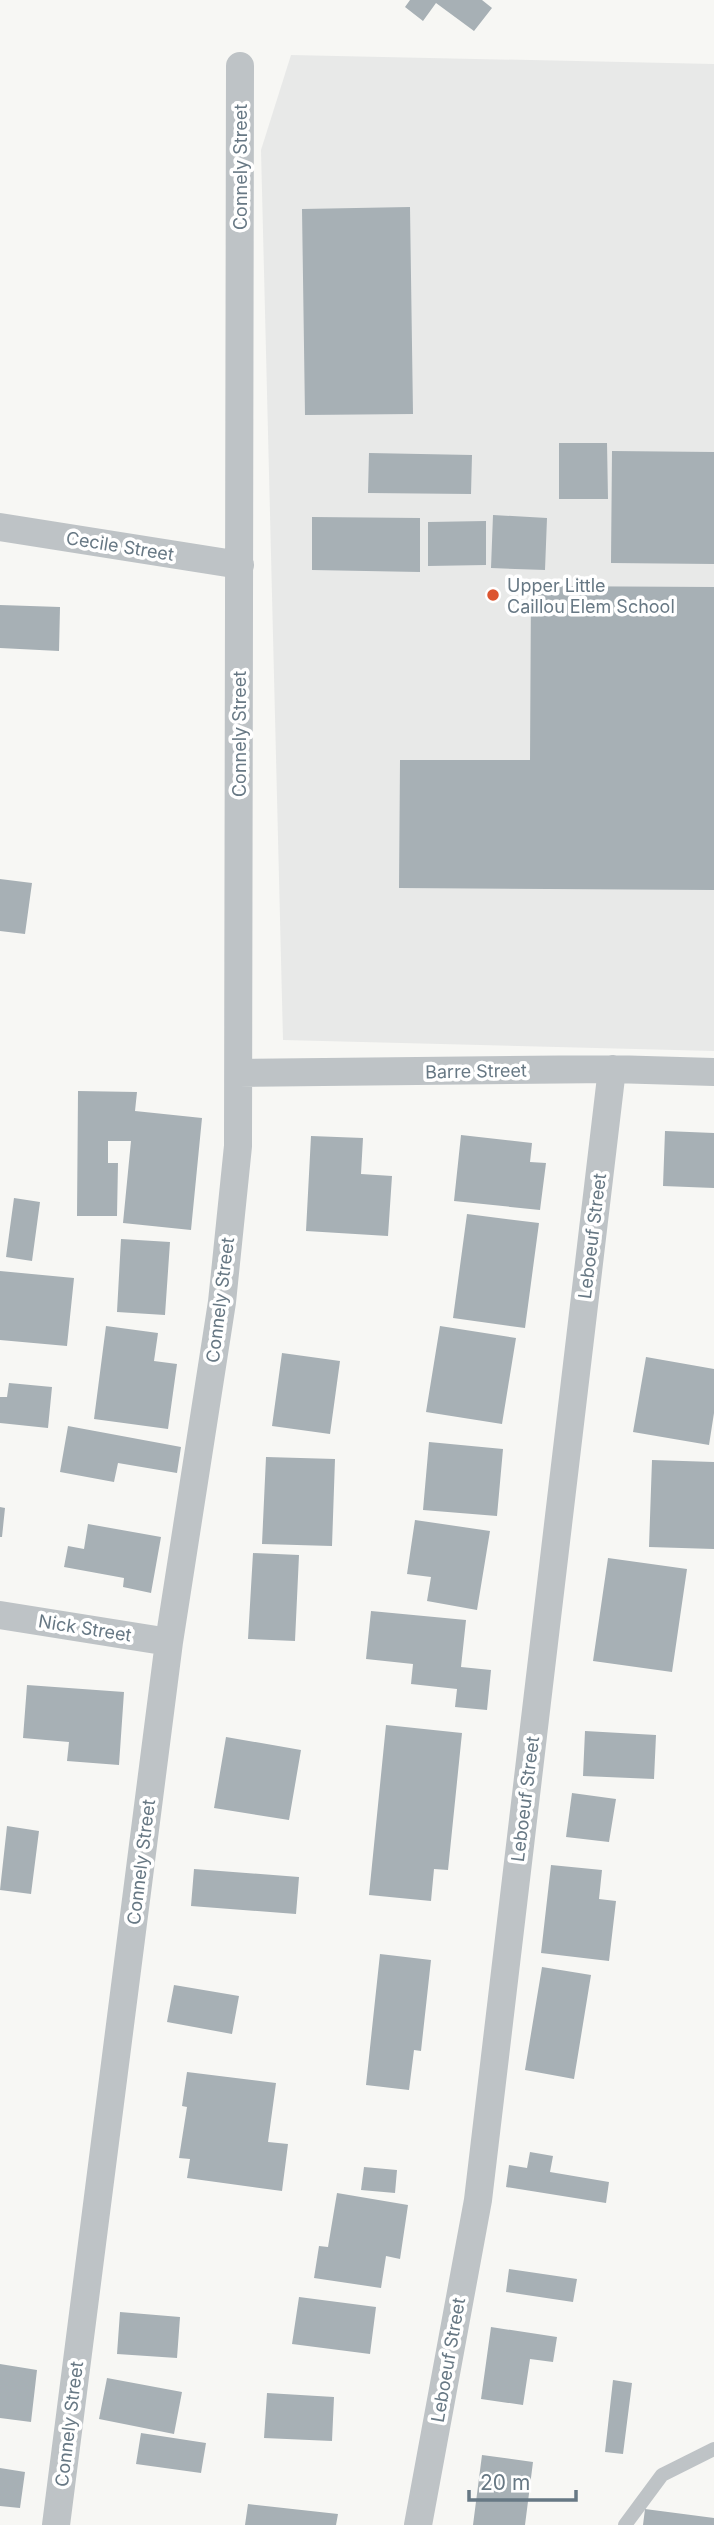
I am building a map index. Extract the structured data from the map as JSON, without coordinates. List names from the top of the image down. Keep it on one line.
{"streets":{"street":["Connely Street","Cecile Street","Barre Street","Leboeuf Street","Nick Street"]},"crossings":[["Connely Street","Cecile Street"],["Connely Street","Barre Street"],["Connely Street","Nick Street"],["Barre Street","Leboeuf Street"]],"places":["Upper Little Caillou Elem School"],"scale_bar":"20 m"}
